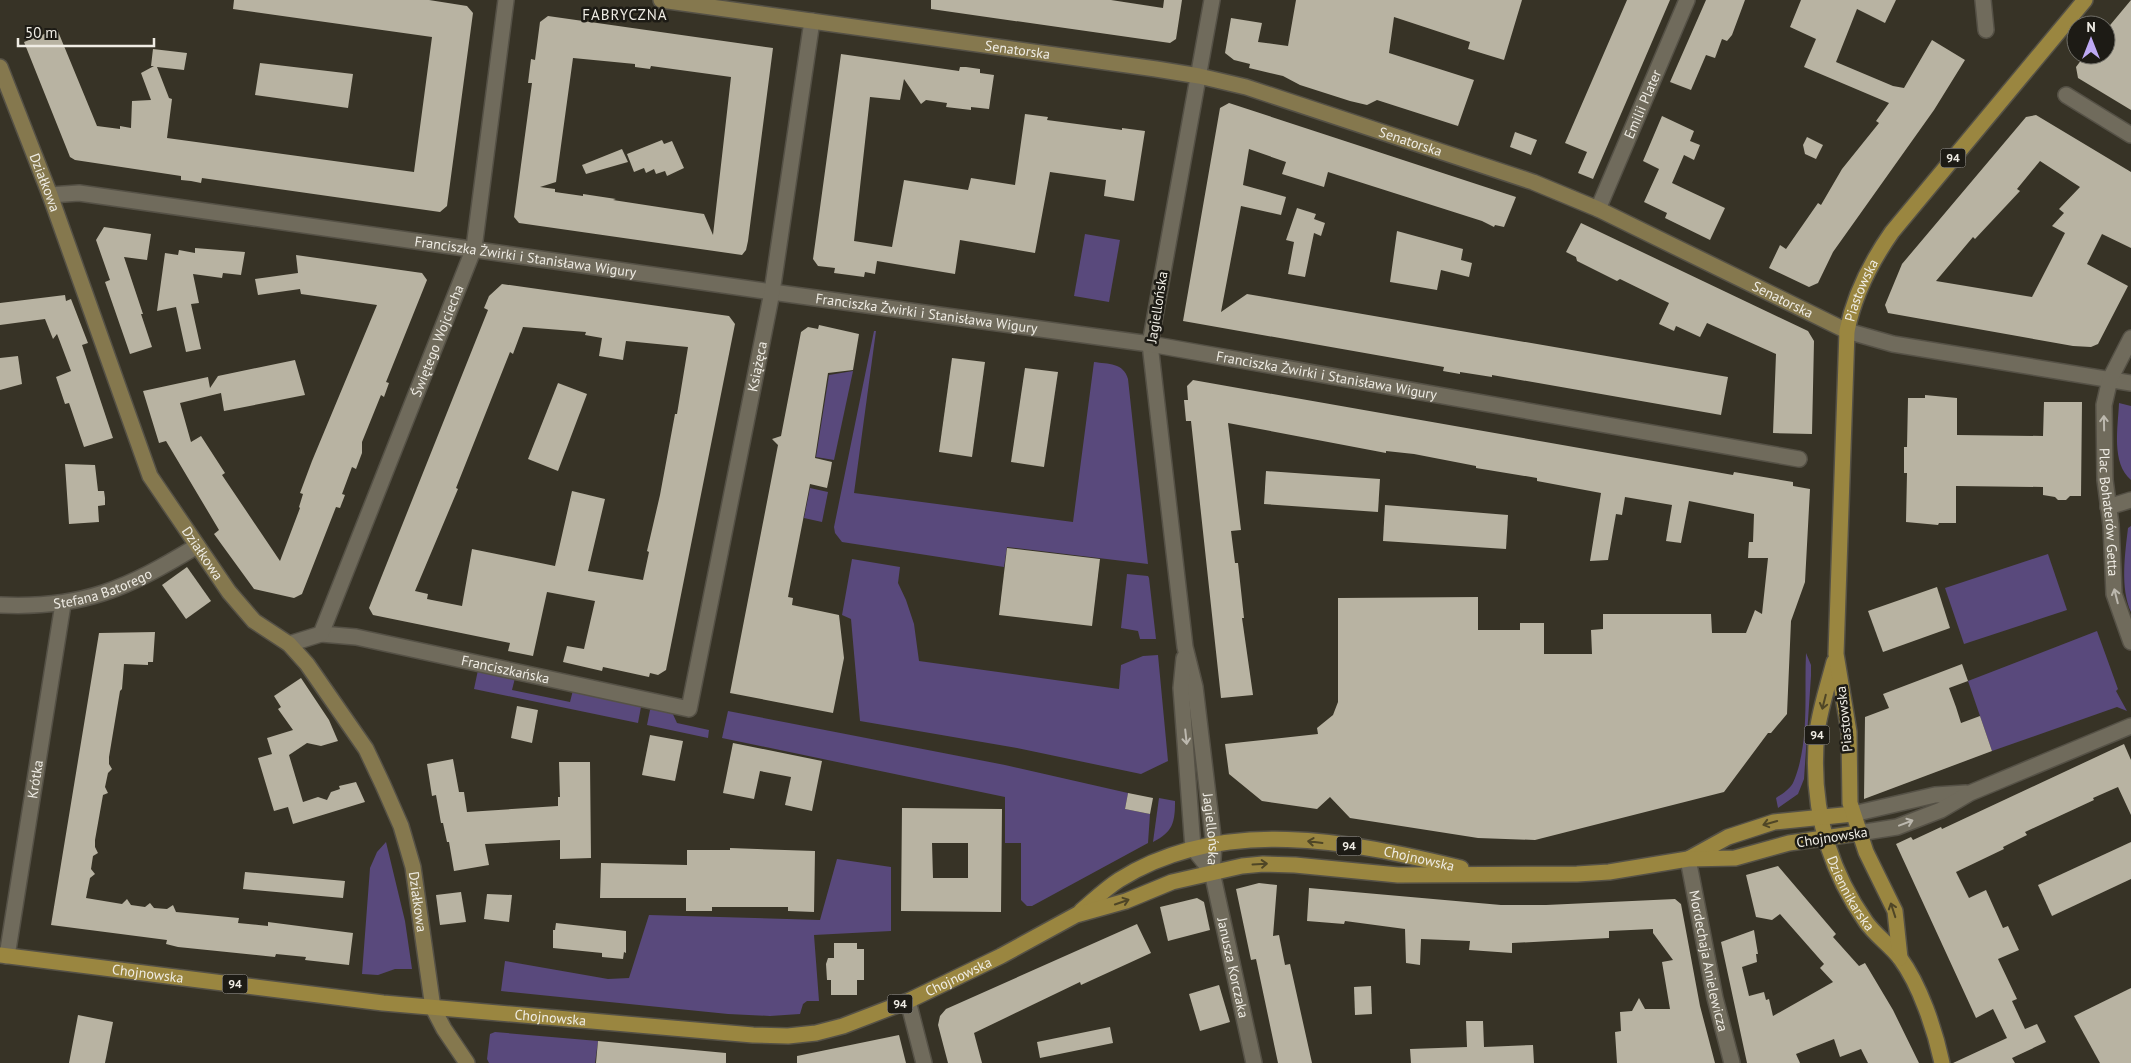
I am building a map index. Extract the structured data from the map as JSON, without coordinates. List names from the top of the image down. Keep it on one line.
{"streets":{"main road":["94","Piastowska","Chojnowska","Dziennikarska"],"street":["Senatorska","Emilii Plater","Działkowa","Franciszka Żwirki i Stanisława Wigury","Jagiellońska","Świętego Wojciecha","Książęca","Plac Bohaterów Getta","Stefana Batorego","Franciszkańska","Krótka","Mordechaja Anielewicza","Janusza Korczaka"]},"crossings":[["Senatorska","Emilii Plater"],["Senatorska","Piastowska"],["Senatorska","Jagiellońska"],["Senatorska","Książęca"],["Senatorska","Plac Bohaterów Getta"],["Działkowa","Franciszka Żwirki i Stanisława Wigury"],["Działkowa","Stefana Batorego"],["Działkowa","Chojnowska"],["Franciszka Żwirki i Stanisława Wigury","Jagiellońska"],["Franciszka Żwirki i Stanisława Wigury","Świętego Wojciecha"],["Franciszka Żwirki i Stanisława Wigury","Książęca"],["Piastowska","Chojnowska"],["Piastowska","Dziennikarska"],["Jagiellońska","Chojnowska"],["Jagiellońska","Janusza Korczaka"],["Świętego Wojciecha","Franciszkańska"],["Książęca","Franciszkańska"],["Stefana Batorego","Krótka"],["Krótka","Chojnowska"],["Chojnowska","Dziennikarska"],["Chojnowska","Mordechaja Anielewicza"],["Chojnowska","Janusza Korczaka"]],"one_way":["Plac Bohaterów Getta"],"districts":["FABRYCZNA"],"scale_bar":"50 m","north":"top"}
